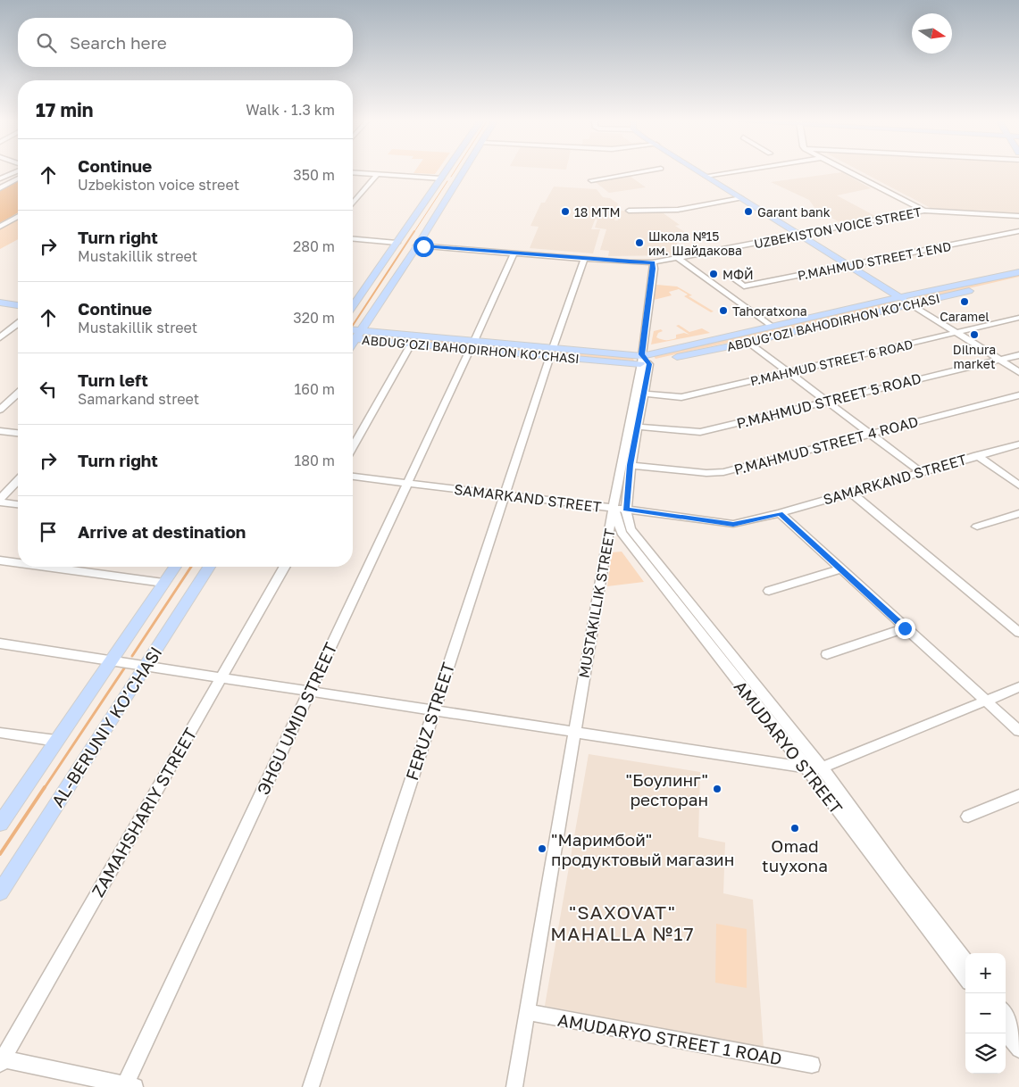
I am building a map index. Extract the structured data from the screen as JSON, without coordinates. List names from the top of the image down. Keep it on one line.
{"streets":{"main road":["ABDUG’OZI BAHODIRHON KO’CHASI","AL-BERUNIY KO’CHASI"],"street":["UZBEKISTON VOICE STREET","P.MAHMUD STREET 1 END","P.MAHMUD STREET 6 ROAD","P.MAHMUD STREET 5 ROAD","P.MAHMUD STREET 4 ROAD","SAMARKAND STREET","MUSTAKILLIK STREET","ЭHGU UMID STREET","FERUZ STREET","AMUDARYO STREET","ZAMAHSHARIY STREET","AMUDARYO STREET 1 ROAD"]},"crossings":[["UZBEKISTON VOICE STREET","ABDUG’OZI BAHODIRHON KO’CHASI"],["UZBEKISTON VOICE STREET","MUSTAKILLIK STREET"],["UZBEKISTON VOICE STREET","ЭHGU UMID STREET"],["UZBEKISTON VOICE STREET","FERUZ STREET"],["ABDUG’OZI BAHODIRHON KO’CHASI","MUSTAKILLIK STREET"],["ABDUG’OZI BAHODIRHON KO’CHASI","ЭHGU UMID STREET"],["ABDUG’OZI BAHODIRHON KO’CHASI","FERUZ STREET"],["P.MAHMUD STREET 6 ROAD","MUSTAKILLIK STREET"],["P.MAHMUD STREET 5 ROAD","MUSTAKILLIK STREET"],["P.MAHMUD STREET 4 ROAD","MUSTAKILLIK STREET"],["SAMARKAND STREET","MUSTAKILLIK STREET"],["SAMARKAND STREET","ЭHGU UMID STREET"],["SAMARKAND STREET","FERUZ STREET"],["SAMARKAND STREET","AMUDARYO STREET"],["MUSTAKILLIK STREET","AMUDARYO STREET"],["MUSTAKILLIK STREET","AMUDARYO STREET 1 ROAD"]],"districts":["\"SAXOVAT\" MAHALLA №17"],"places":["18 MTM","Garant bank","Школа №15 им. Шайдакова","МФЙ","Caramel","Tahoratxona","Dilnura market","\"Боулинг\" ресторан","Omad tuyxona","\"Маримбой\" продуктовый магазин"],"north":"right","page":{"search":"Search here","heading":["17 min","Walk · 1.3 km"],"list":[["Continue","Uzbekiston voice street","350 m"],["Turn right","Mustakillik street","280 m"],["Continue","Mustakillik street","320 m"],["Turn left","Samarkand street","160 m"],["Turn right","180 m"],"Arrive at destination"],"map_buttons":["+","−"]}}
